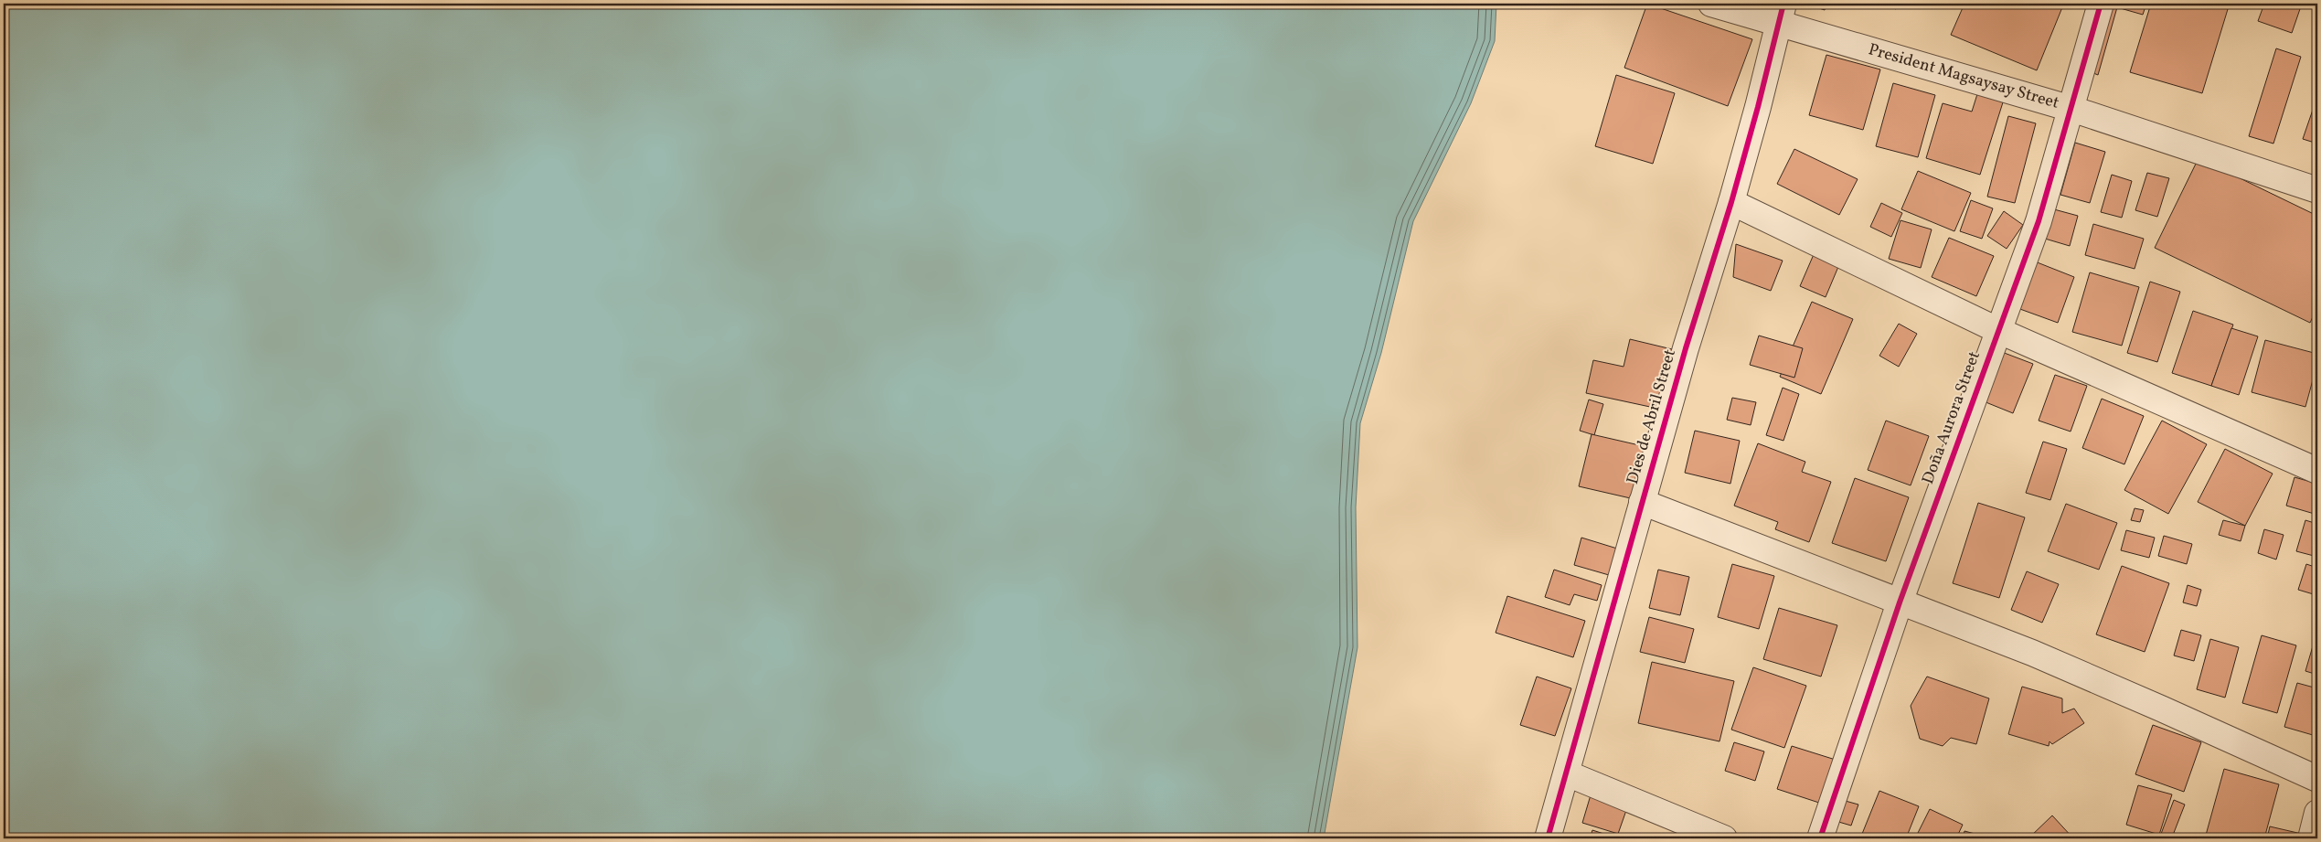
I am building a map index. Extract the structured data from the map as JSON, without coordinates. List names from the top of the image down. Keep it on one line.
{"streets":{"street":["President Magsaysay Street","Dies de Abril Street","Doña Aurora Street"]},"crossings":[["President Magsaysay Street","Dies de Abril Street"],["President Magsaysay Street","Doña Aurora Street"]]}
